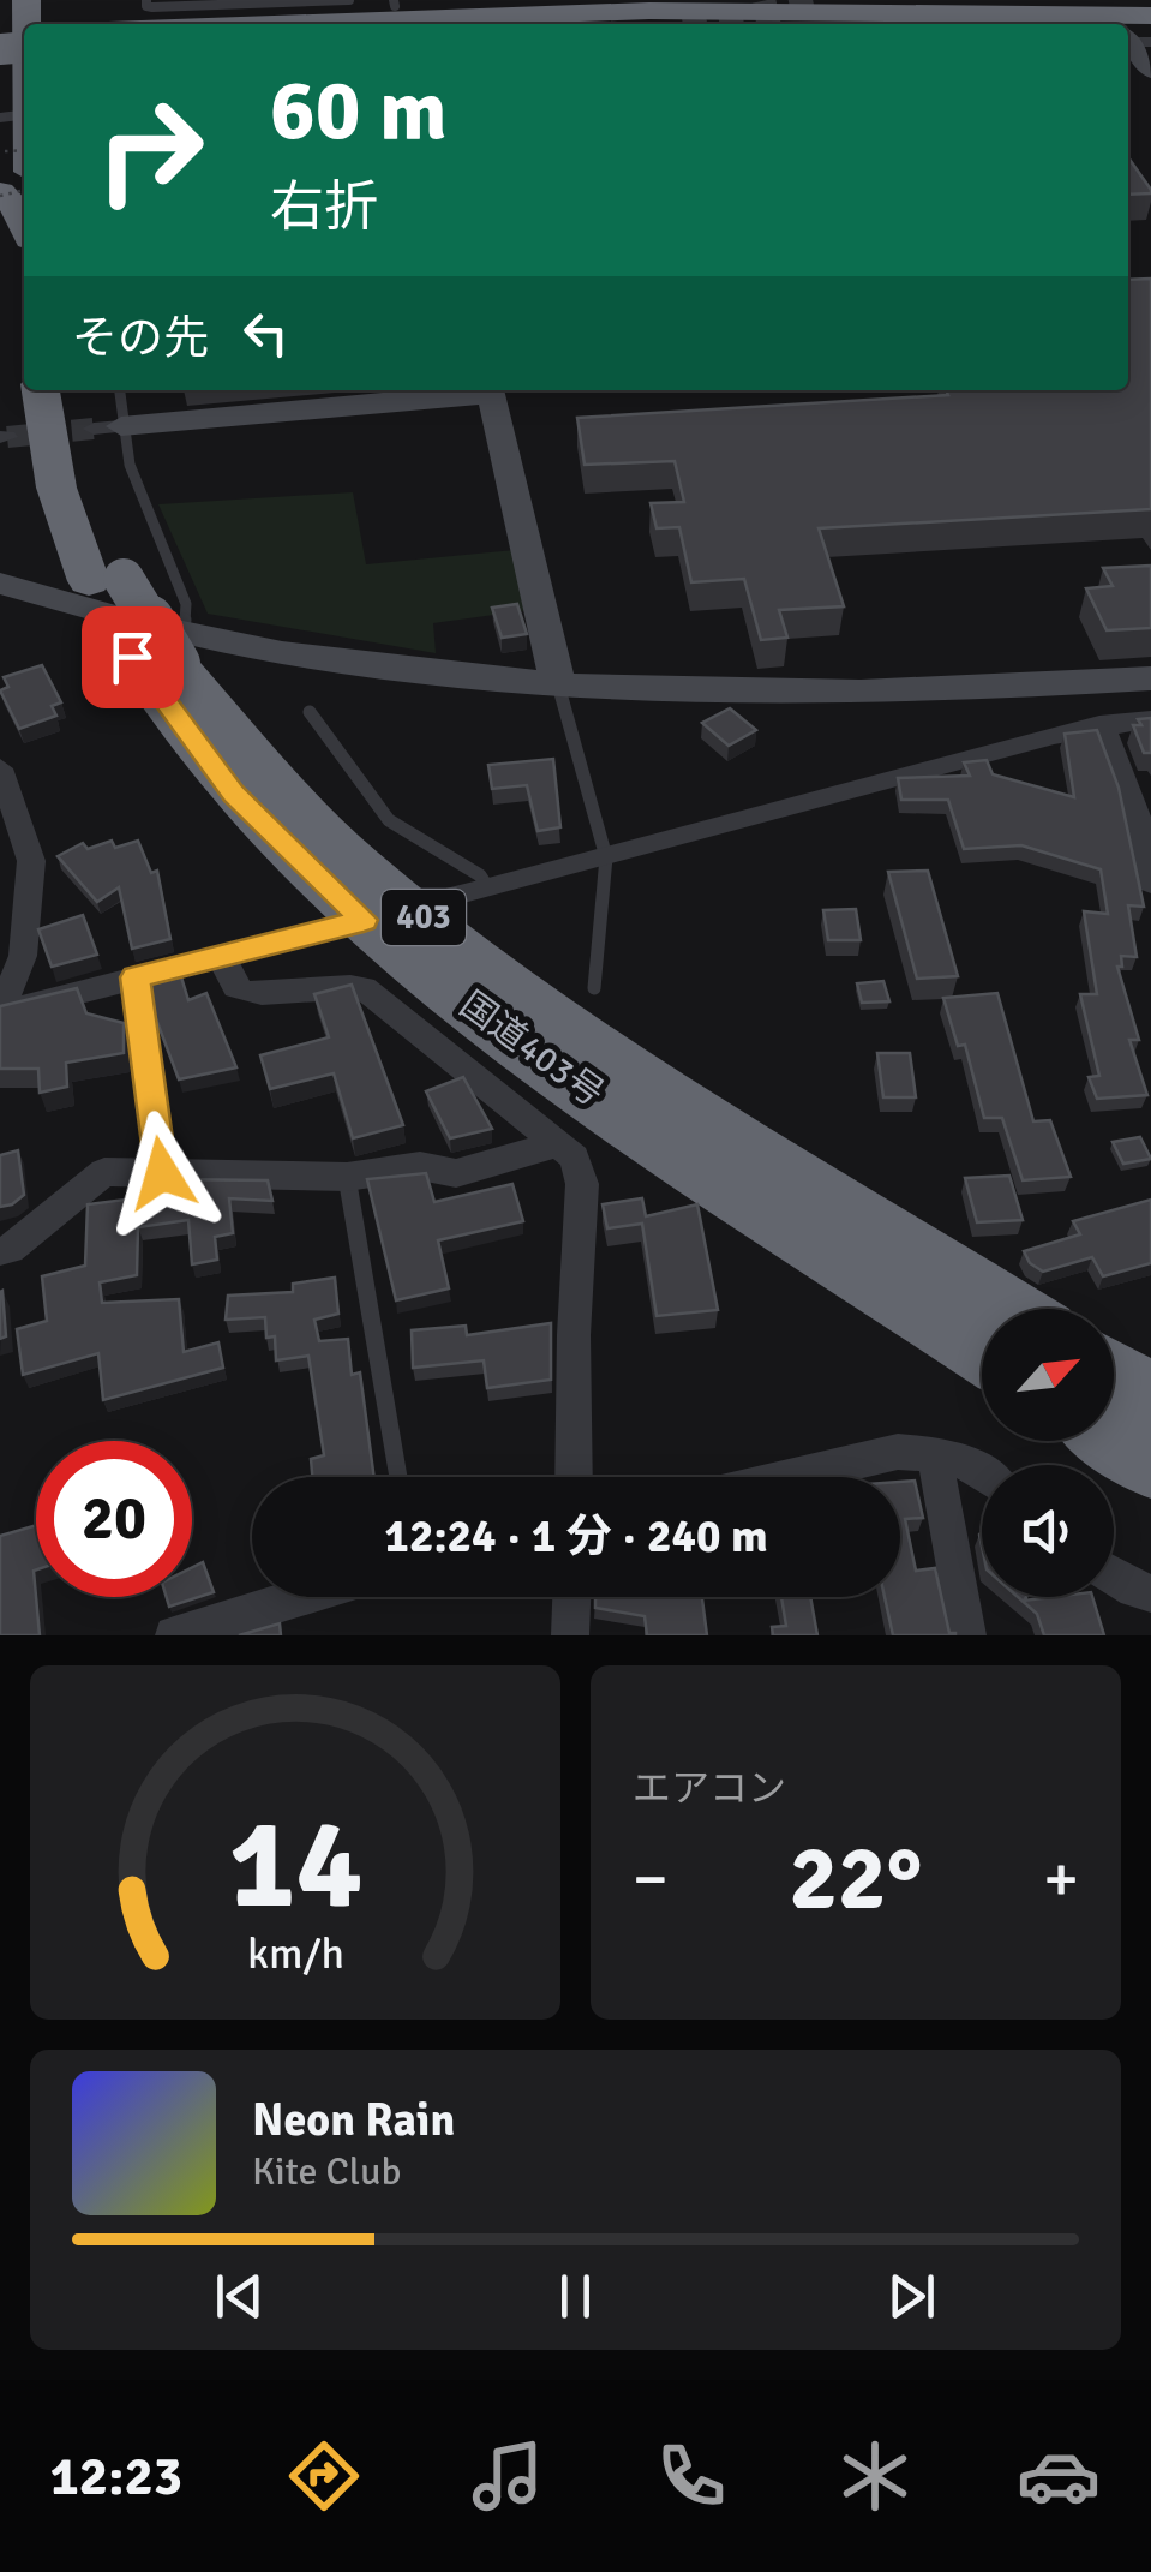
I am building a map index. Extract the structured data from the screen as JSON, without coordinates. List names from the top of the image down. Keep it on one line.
{"streets":{"highway":["403","国道403号"]},"north":"top right","page":{"turn":["60 m","右折"],"then":"その先","limit":"20","trip":"12:24 · 1 分 · 240 m","tile":"エアコン","heat":["−","22°","+"],"song":["Neon Rain","Kite Club"],"tabs":"12:23","gauge":["14","km/h"]}}
